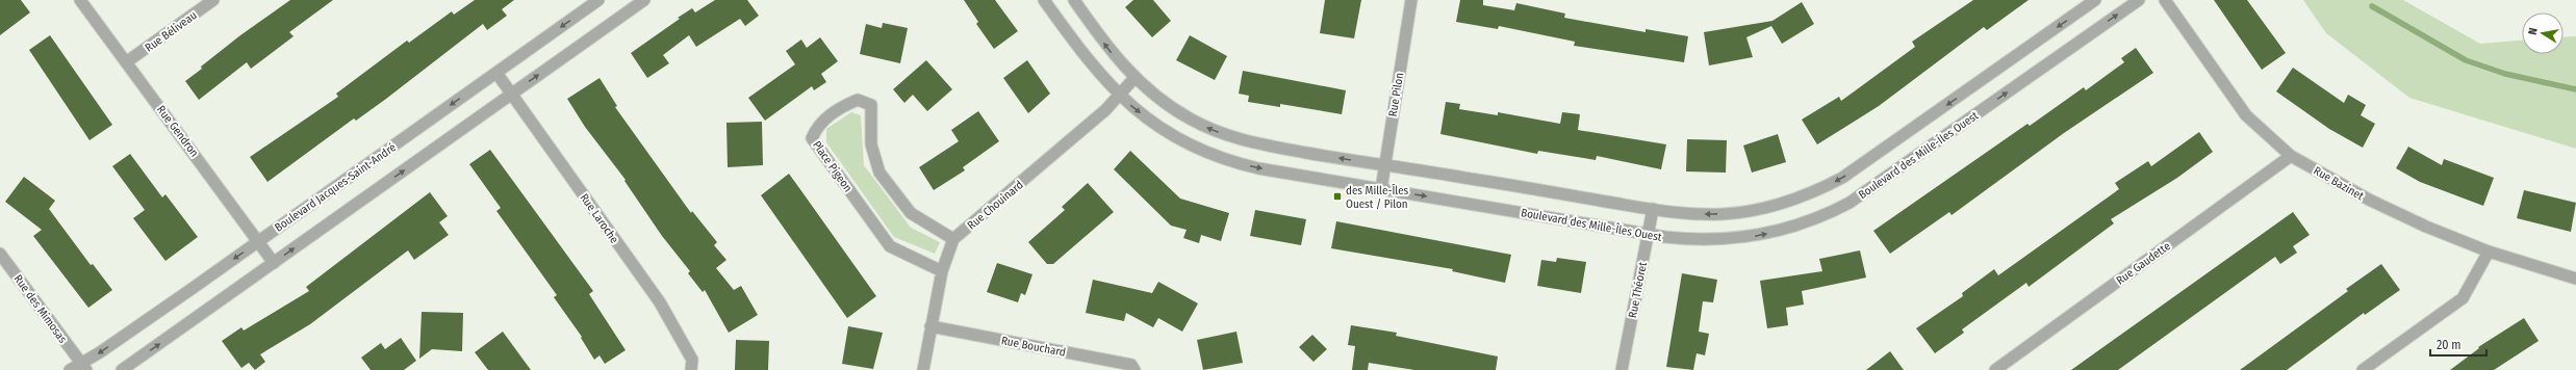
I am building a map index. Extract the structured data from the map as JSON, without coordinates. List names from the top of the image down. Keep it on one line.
{"streets":{"street":["Rue Béliveau","Rue Pilon","Rue Gendron","Boulevard des Mille-Îles Ouest","Place Pigeon","Rue Bazinet","Boulevard Jacques-Saint-André","Rue Chouinard","Rue Laroche","Rue Gaudette","Rue Théoret","Rue des Mimosas","Rue Bouchard"]},"crossings":[["Rue Béliveau","Rue Gendron"],["Rue Pilon","Boulevard des Mille-Îles Ouest"],["Rue Gendron","Boulevard Jacques-Saint-André"],["Boulevard des Mille-Îles Ouest","Rue Chouinard"],["Boulevard des Mille-Îles Ouest","Rue Théoret"],["Place Pigeon","Rue Chouinard"],["Rue Bazinet","Rue Gaudette"],["Boulevard Jacques-Saint-André","Rue Laroche"],["Boulevard Jacques-Saint-André","Rue des Mimosas"]],"places":{"transit":["des Mille-Îles Ouest / Pilon"]},"scale_bar":"20 m","north":"left"}
